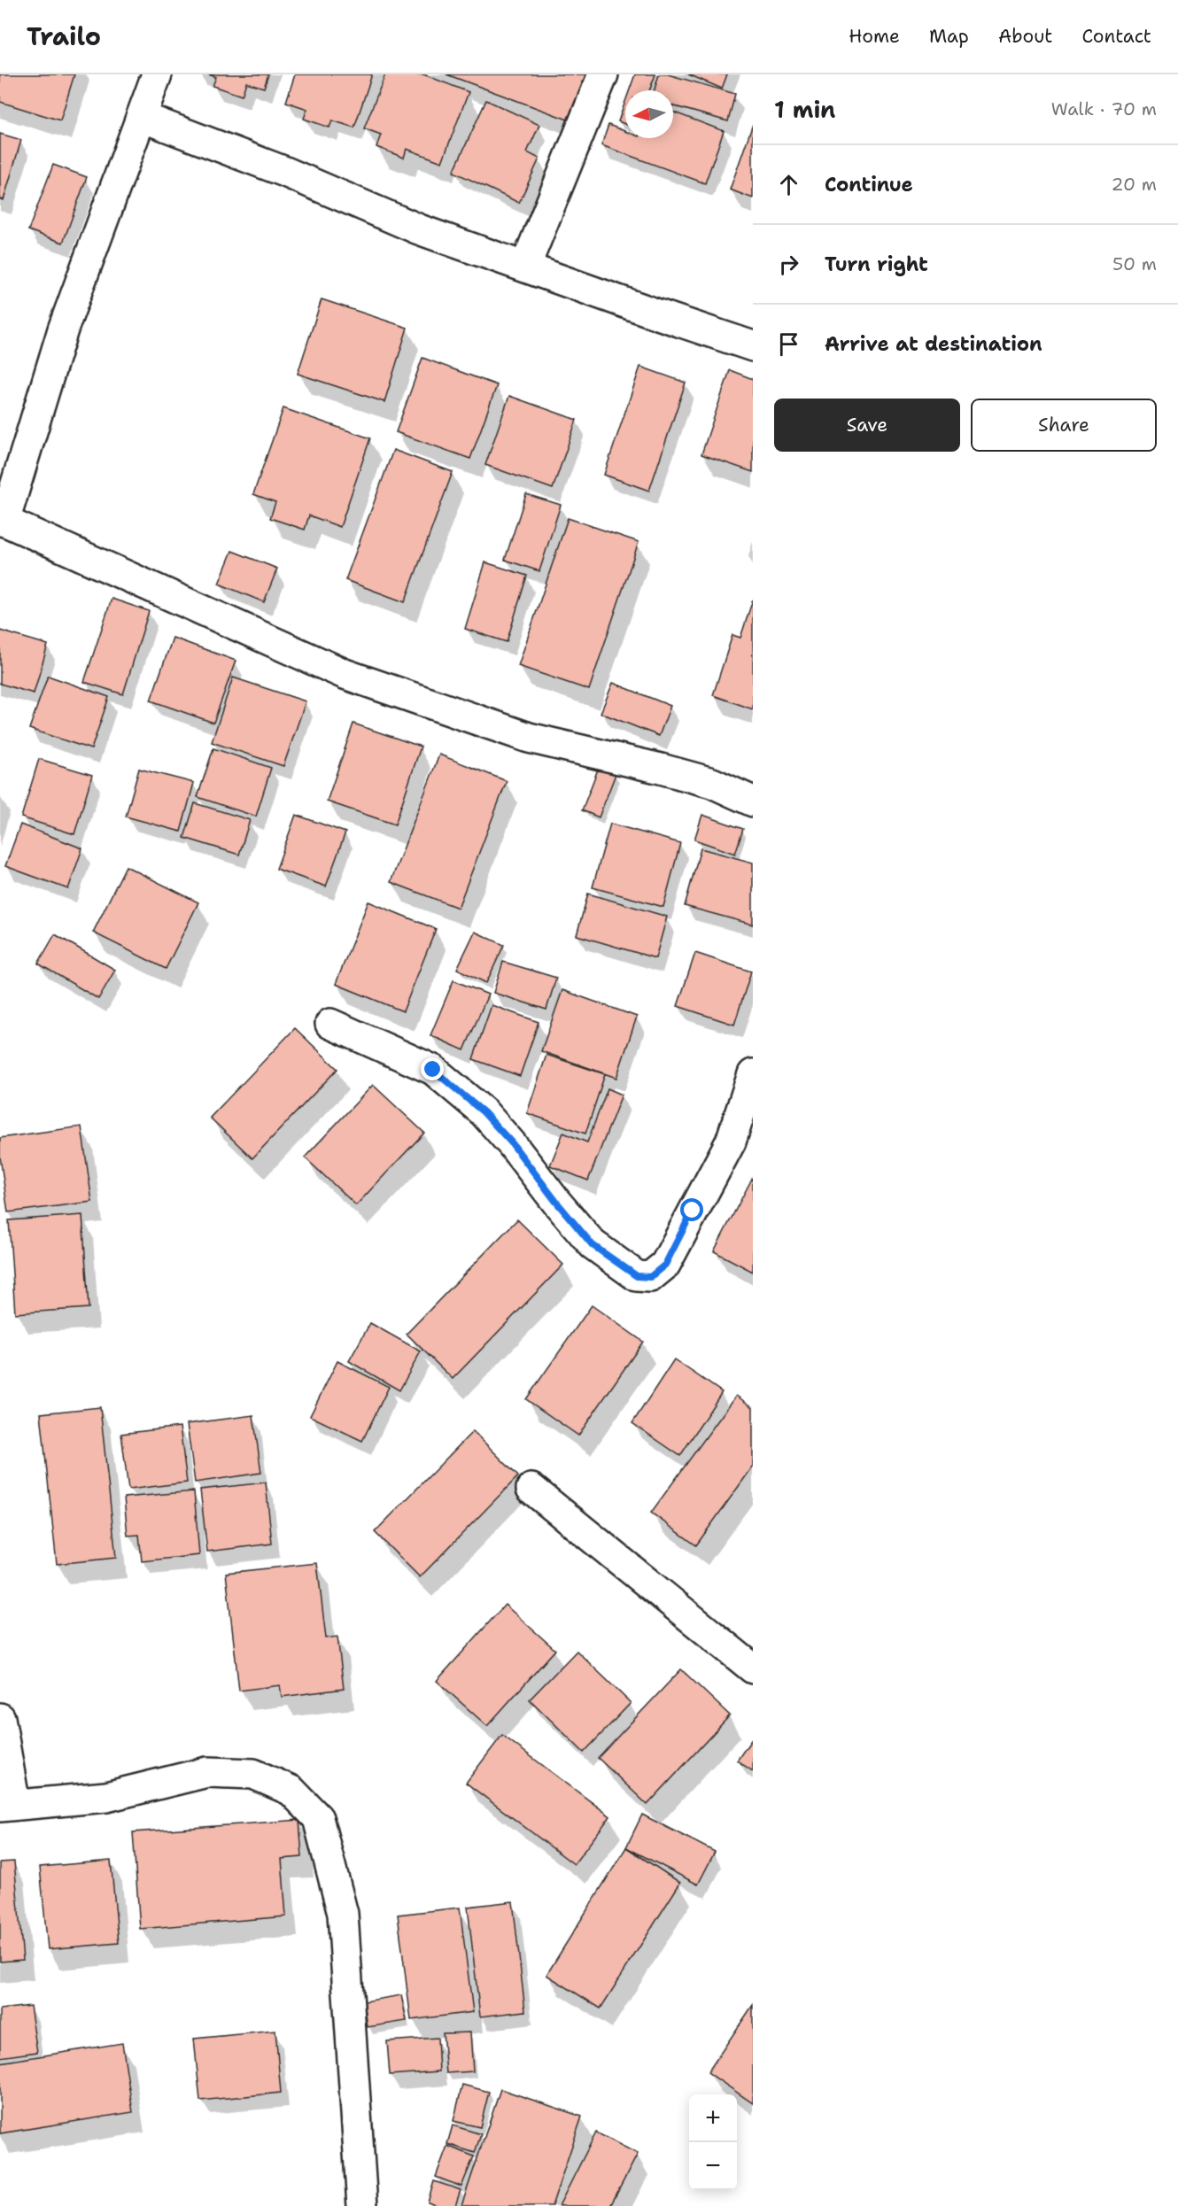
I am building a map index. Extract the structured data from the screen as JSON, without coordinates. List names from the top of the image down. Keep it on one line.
{"north":"left","page":{"header":"Trailo","nav":["Home","Map","About","Contact"],"heading":["1 min","Walk · 70 m"],"list":[["Continue","20 m"],["Turn right","50 m"],"Arrive at destination"],"buttons":["Save","Share"],"map_buttons":["+","−"]}}
